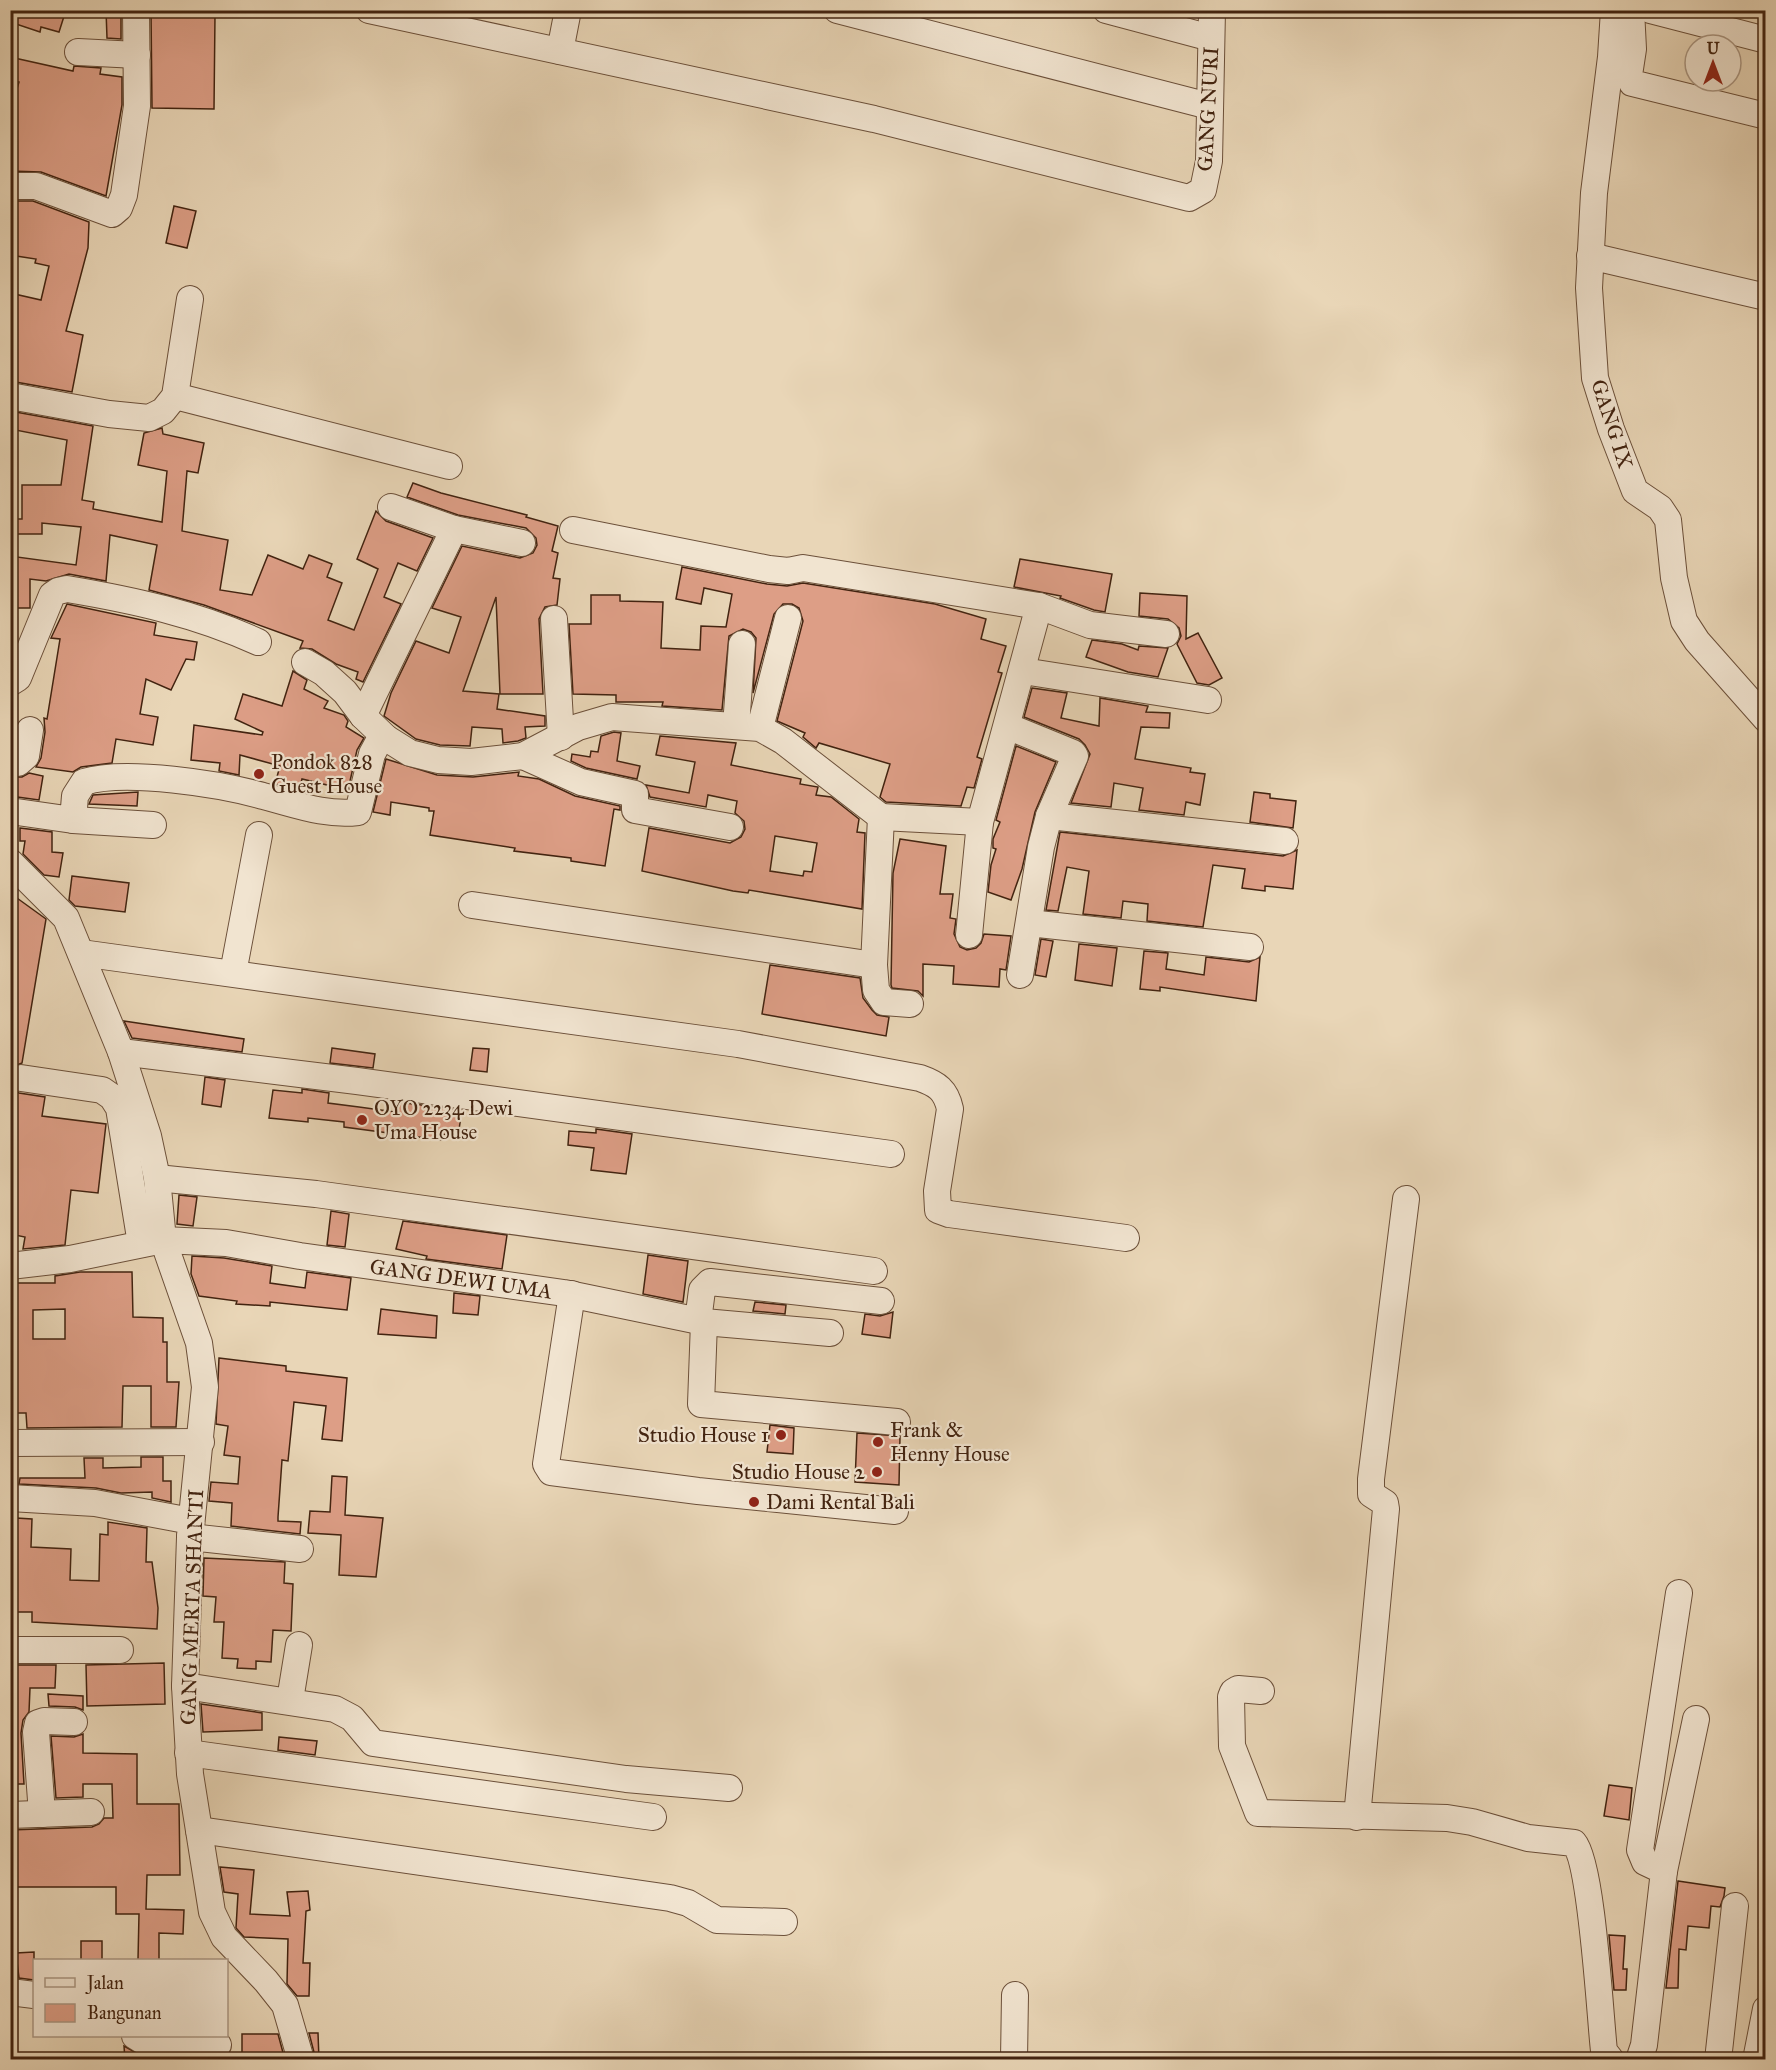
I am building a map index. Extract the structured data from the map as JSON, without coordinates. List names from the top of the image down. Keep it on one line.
{"streets":{"street":["GANG NURI","GANG IX","GANG DEWI UMA","GANG MERTA SHANTI"]},"crossings":[["GANG DEWI UMA","GANG MERTA SHANTI"]],"places":["Pondok 828 Guest House","OYO 2234 Dewi Uma House","Studio House 1","Frank & Henny House","Studio House 2","Dami Rental Bali"],"legend":["Jalan","Bangunan"],"north":"top"}
